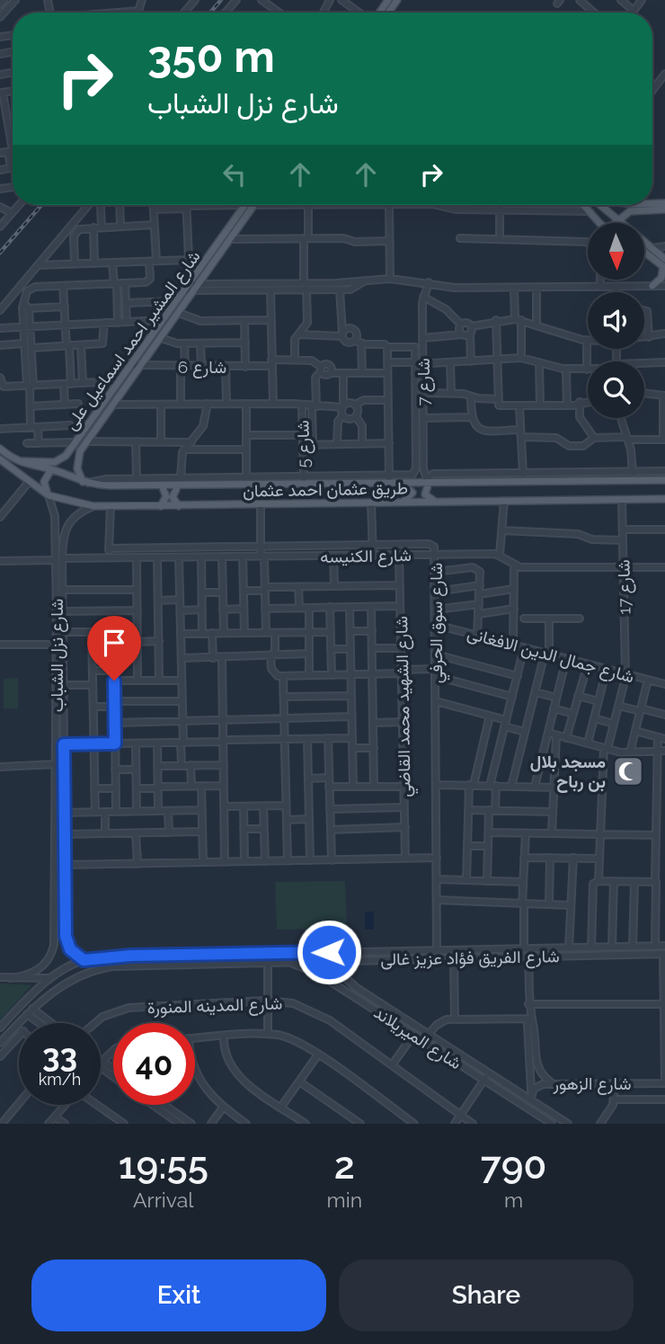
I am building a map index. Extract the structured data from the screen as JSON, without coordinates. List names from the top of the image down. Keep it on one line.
{"streets":{"main road":["شارع المشير احمد اسماعيل على","طريق عثمان احمد عثمان"],"street":["شارع 6","شارع 7","شارع 5","شارع الكنيسه","شارع 17","شارع سوق الحرفي","شارع جمال الدين الافغانى","شارع نزل الشباب","شارع الشهيد محمد القاضي","شارع الفريق فؤاد عزيز غالى","شارع المدينه المنورة","شارع الميريلاند","شارع الزهور"]},"crossings":[["شارع المشير احمد اسماعيل على","شارع 6"],["شارع المشير احمد اسماعيل على","طريق عثمان احمد عثمان"],["شارع 7","طريق عثمان احمد عثمان"],["شارع 5","طريق عثمان احمد عثمان"],["طريق عثمان احمد عثمان","شارع 17"],["طريق عثمان احمد عثمان","شارع نزل الشباب"],["شارع الكنيسه","شارع سوق الحرفي"],["شارع الكنيسه","شارع نزل الشباب"],["شارع الكنيسه","شارع الشهيد محمد القاضي"],["شارع 17","شارع جمال الدين الافغانى"],["شارع 17","شارع الفريق فؤاد عزيز غالى"],["شارع سوق الحرفي","شارع جمال الدين الافغانى"],["شارع سوق الحرفي","شارع الفريق فؤاد عزيز غالى"],["شارع نزل الشباب","شارع الفريق فؤاد عزيز غالى"],["شارع الفريق فؤاد عزيز غالى","شارع الميريلاند"],["شارع الميريلاند","شارع الزهور"]],"places":{"mosque":["مسجد بلال بن رباح"]},"north":"bottom","page":{"turn":["350 m","شارع نزل الشباب"],"speed":"33 km/h","limit":"40","eta":["19:55","Arrival","2","min","790","m"],"buttons":["Exit","Share"]}}
